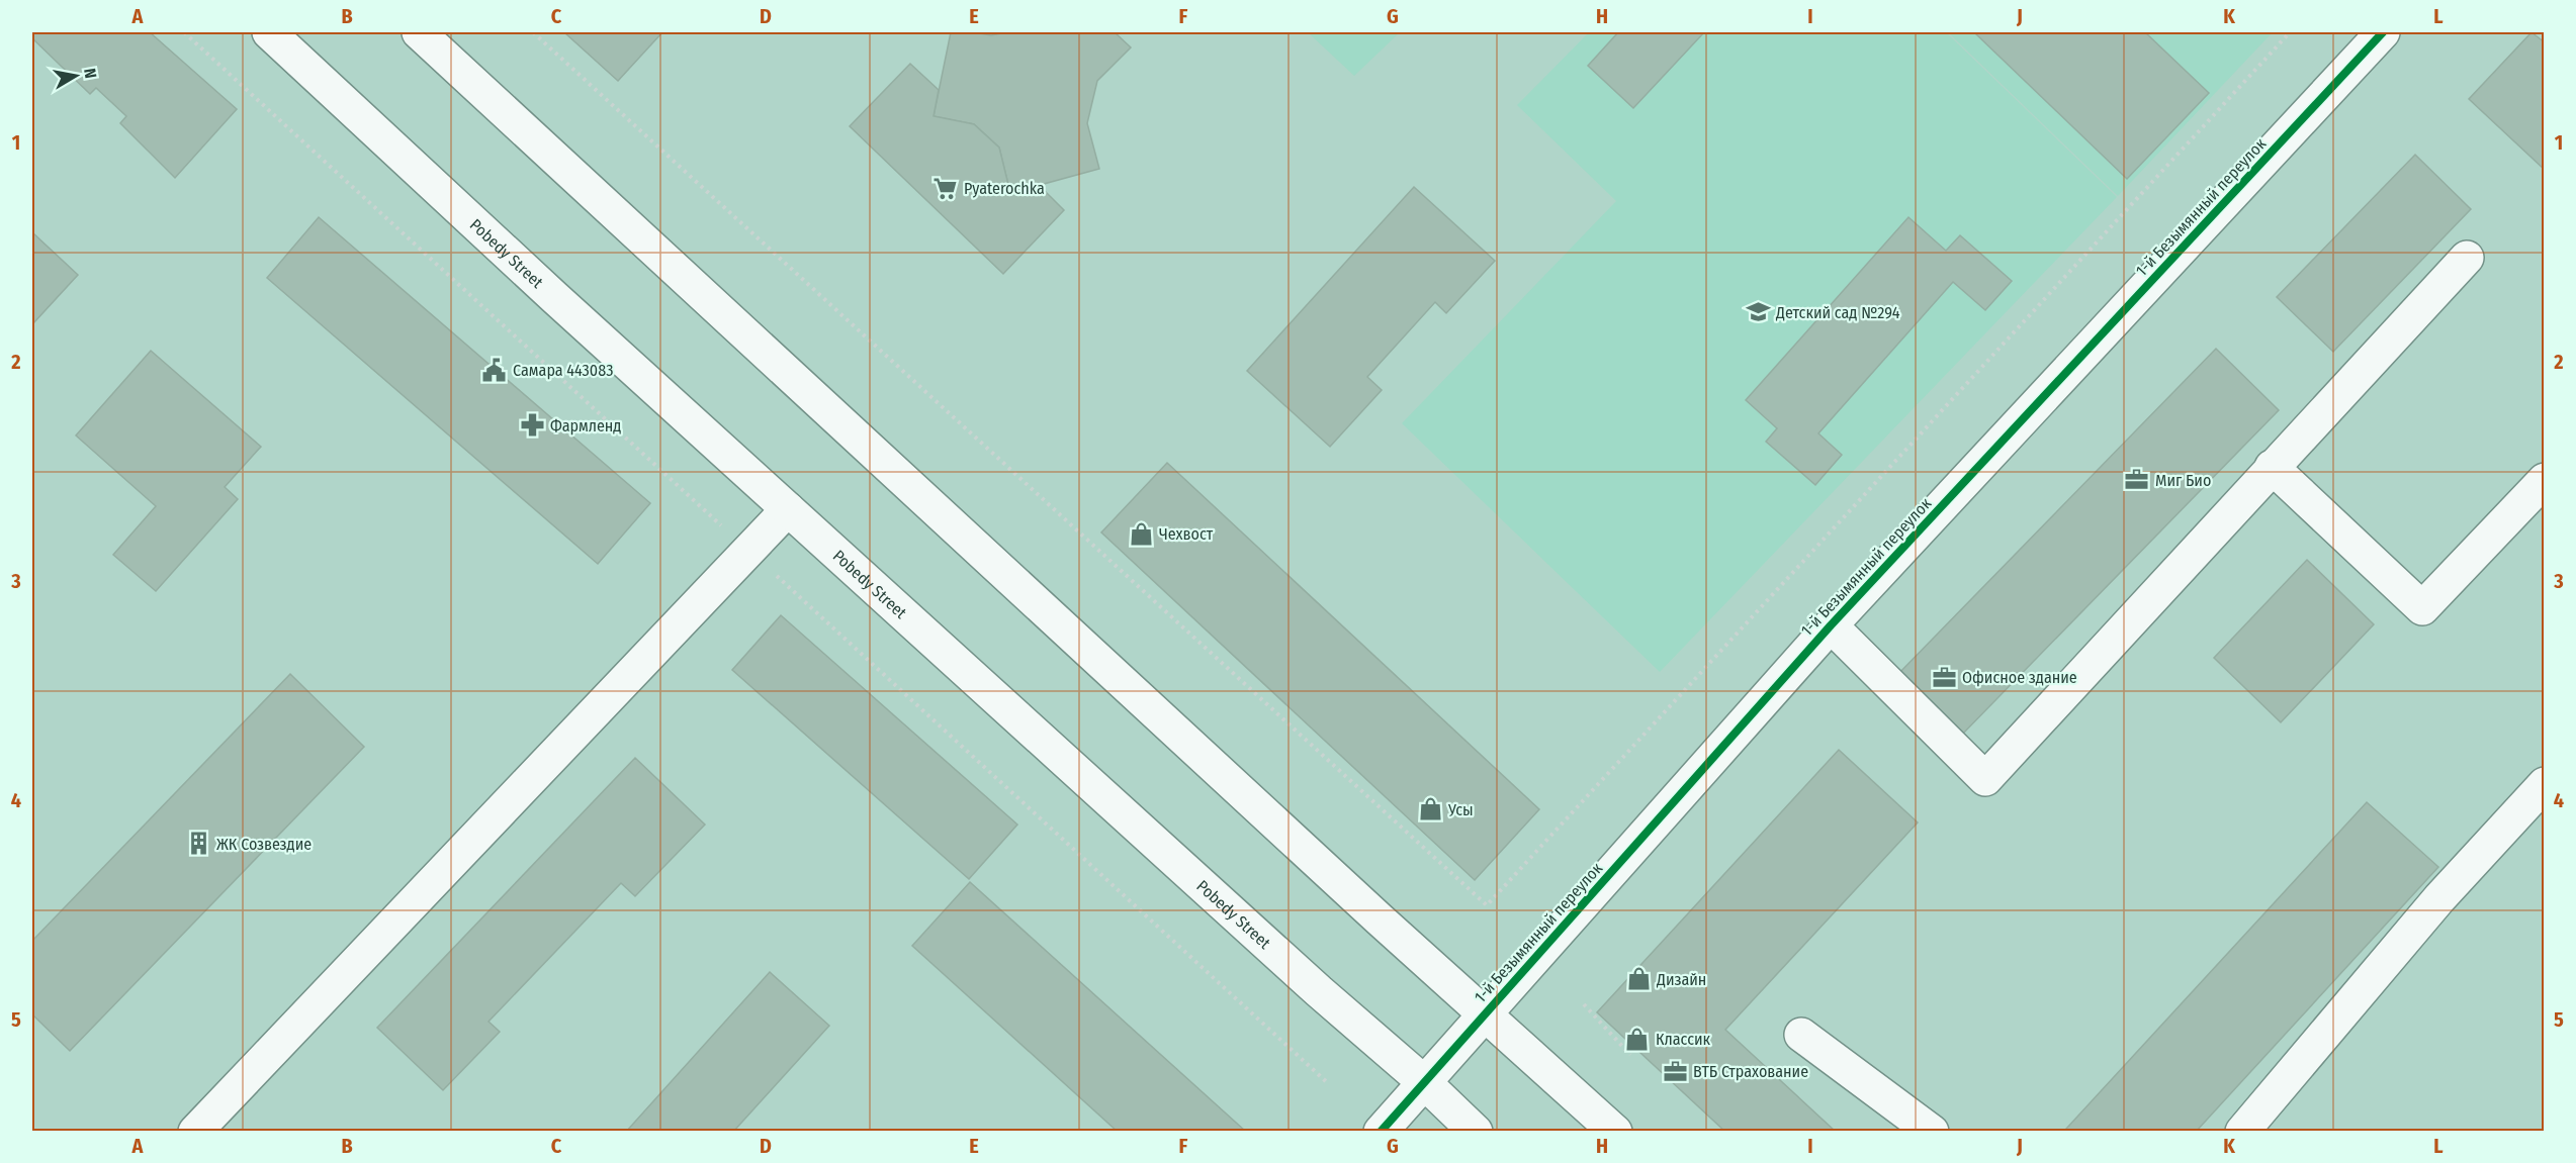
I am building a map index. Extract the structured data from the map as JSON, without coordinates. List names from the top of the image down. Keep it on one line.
{"streets":{"main road":["1-й Безымянный переулок","Pobedy Street"]},"crossings":[["1-й Безымянный переулок","Pobedy Street"]],"places":{"supermarket":["Pyaterochka"],"school or university":["Детский сад №294"],"public building":["Самара 443083"],"pharmacy":["Фармленд"],"office":["Миг Био","Офисное здание","ВТБ Страхование"],"shop":["Чехвост","Усы","Дизайн","Классик"],"building":["ЖК Созвездие"]},"north":"right","grid":{"columns":["A","B","C","D","E","F","G","H","I","J","K","L"],"rows":["1","2","3","4","5"]}}
